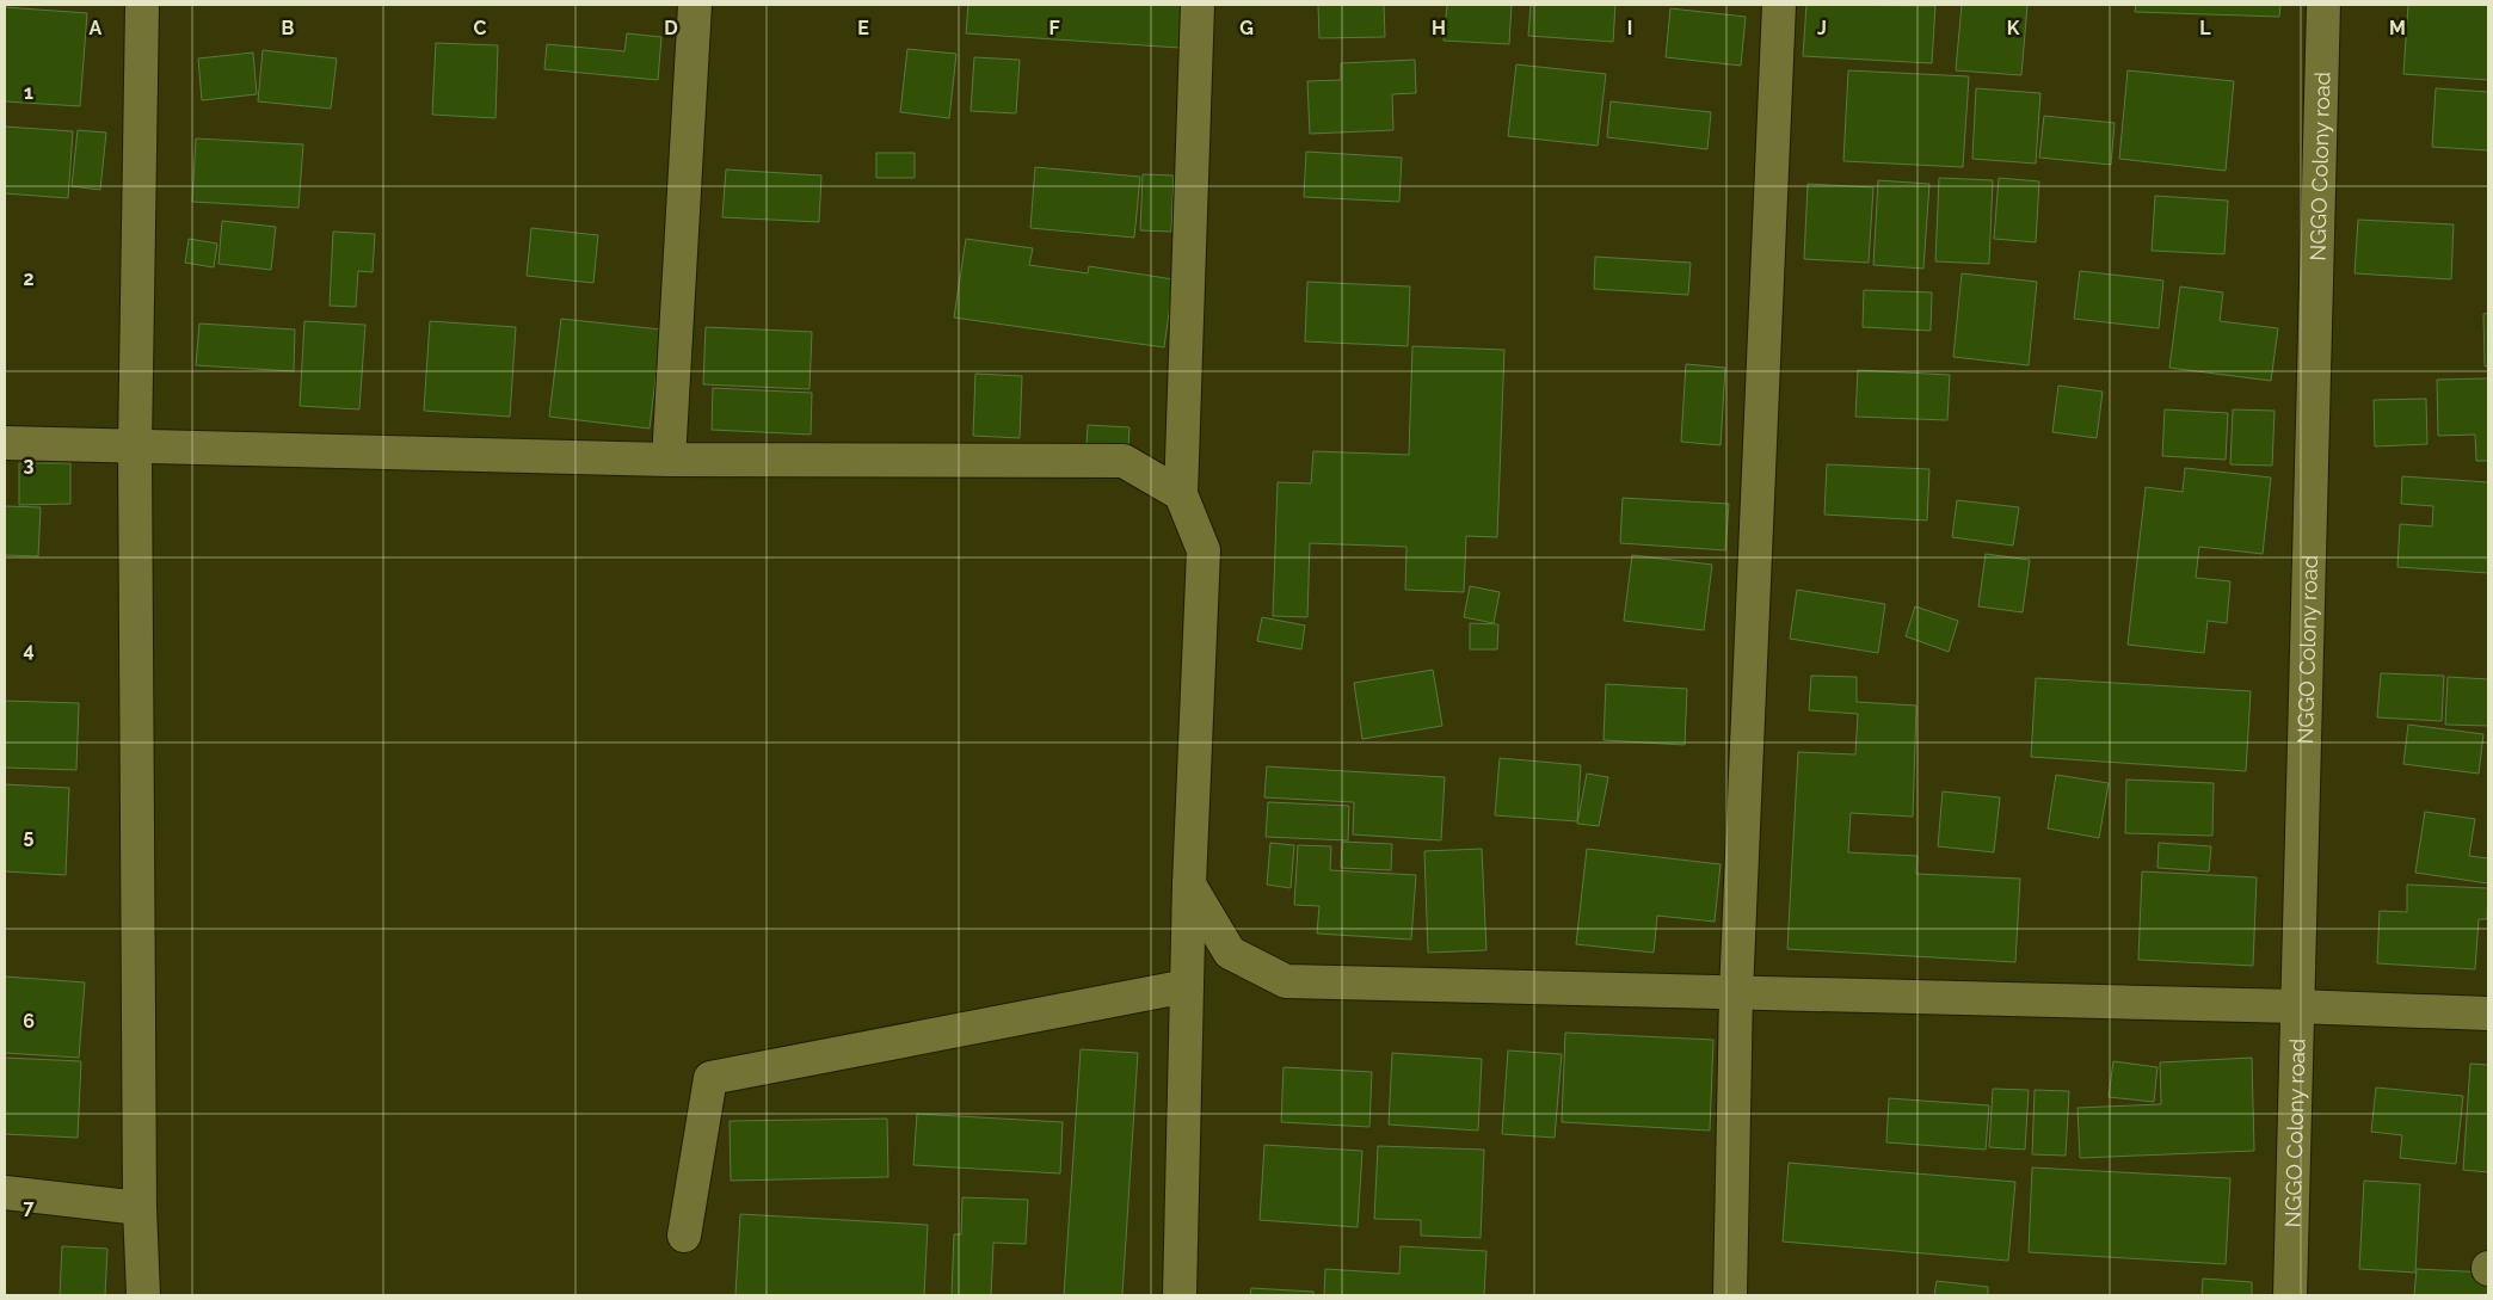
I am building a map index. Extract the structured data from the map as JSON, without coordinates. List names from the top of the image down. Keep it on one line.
{"streets":{"street":["NGGO Colony road"]},"grid":{"columns":["A","B","C","D","E","F","G","H","I","J","K","L","M"],"rows":["1","2","3","4","5","6","7"]}}
